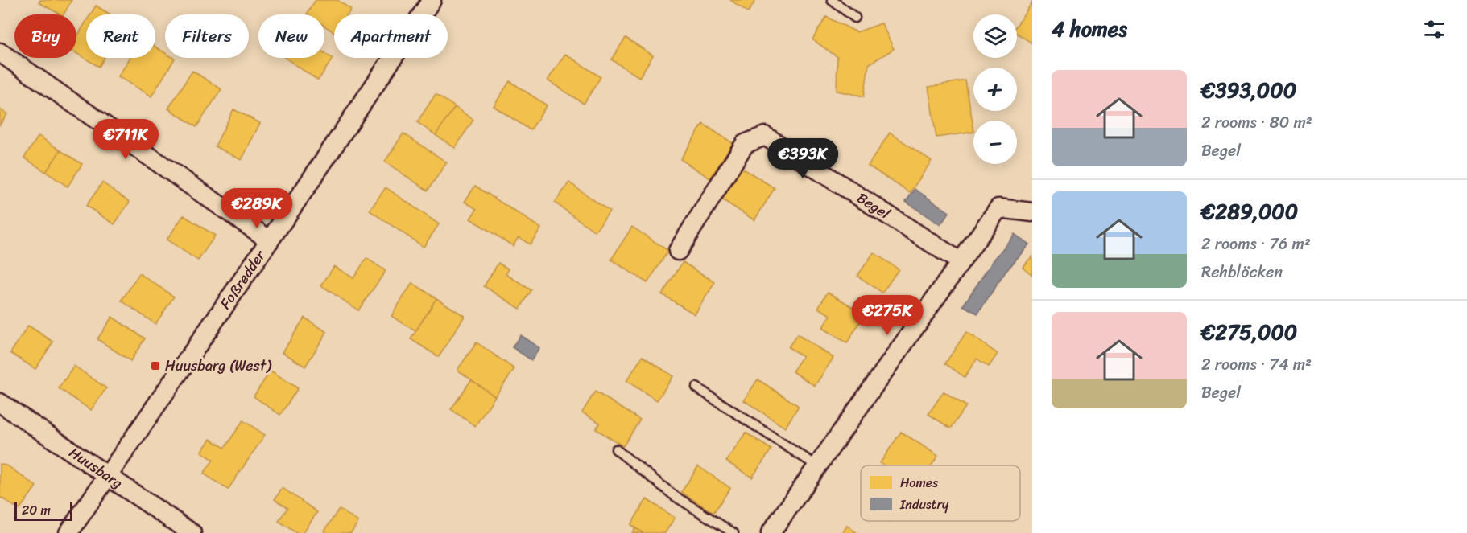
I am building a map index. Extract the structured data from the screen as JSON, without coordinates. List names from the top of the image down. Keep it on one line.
{"streets":{"street":["Begel","Foßredder","Huusbarg"]},"crossings":[["Foßredder","Huusbarg"]],"places":{"transit":["Huusbarg (West)"]},"legend":["Homes","Industry"],"scale_bar":"20 m","page":{"heading":"4 homes","map_buttons":["+","−"],"chip":["Buy","Rent","Filters","New","Apartment"],"list":[{"name":"€393,000","note":"2 rooms · 80 m² · Begel"},{"name":"€289,000","note":"2 rooms · 76 m² · Rehblöcken"},{"name":"€275,000","note":"2 rooms · 74 m² · Begel"}],"price":["€711K","€393K","€289K","€275K"],"scale":"20 m"}}
